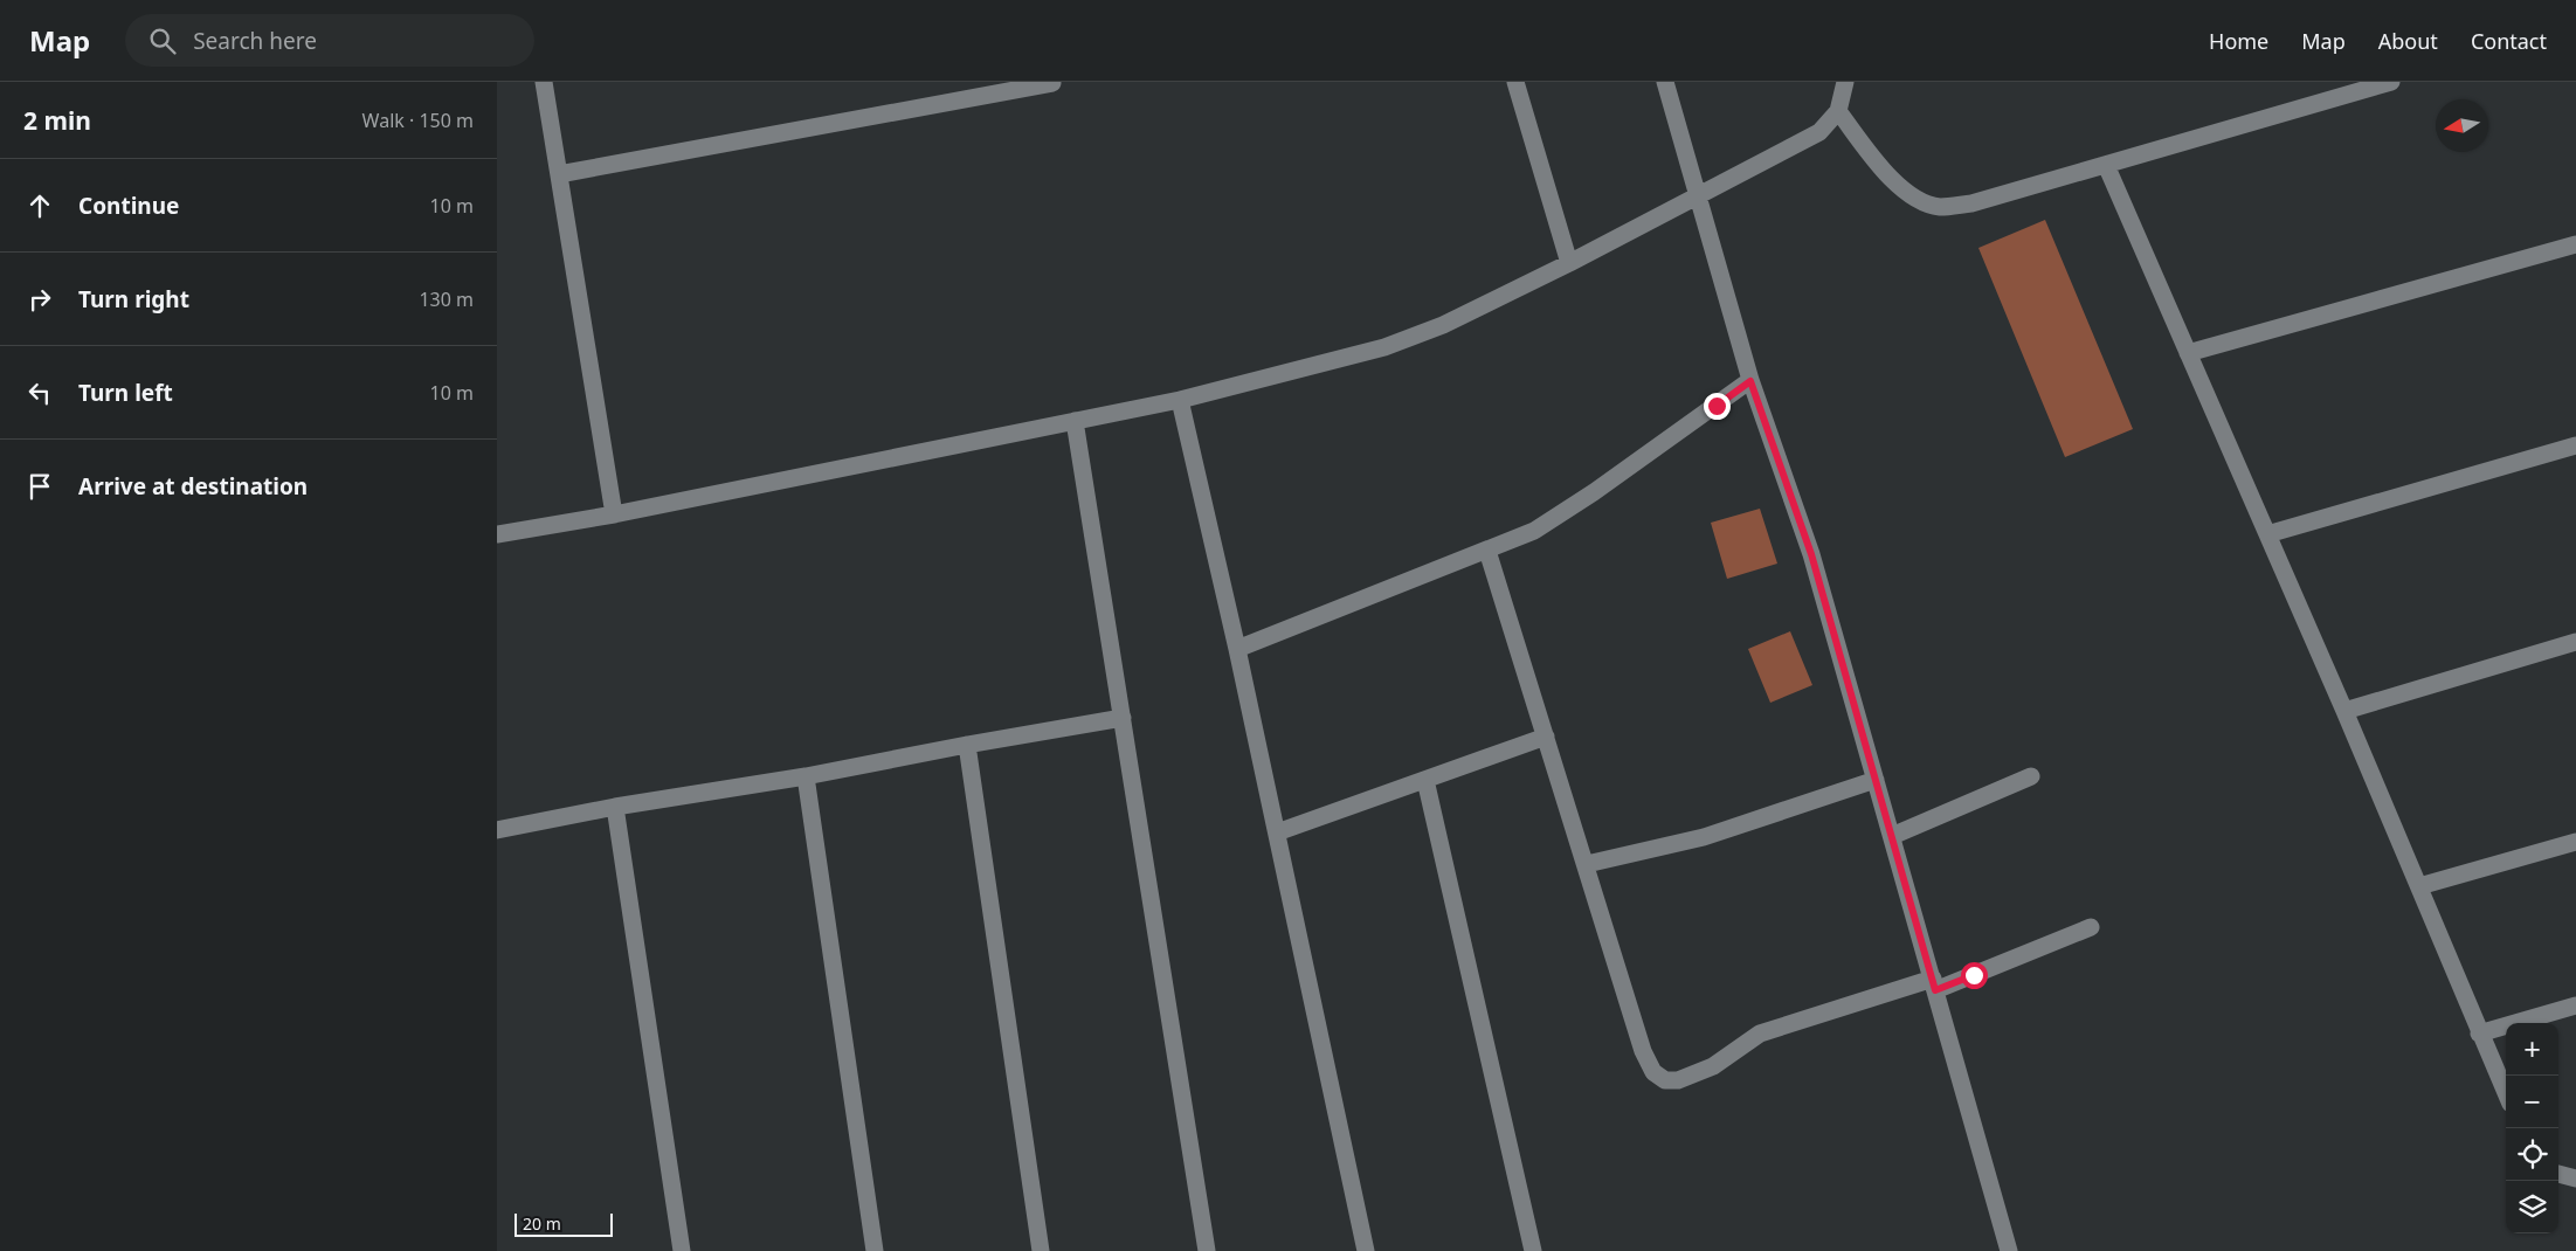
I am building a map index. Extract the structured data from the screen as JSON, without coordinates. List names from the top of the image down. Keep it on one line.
{"scale_bar":"20 m","north":"left","page":{"header":"Map","search":"Search here","nav":["Home","Map","About","Contact"],"heading":["2 min","Walk · 150 m"],"list":[["Continue","10 m"],["Turn right","130 m"],["Turn left","10 m"],"Arrive at destination"],"map_buttons":["+","−"],"scale":"20 m"}}
